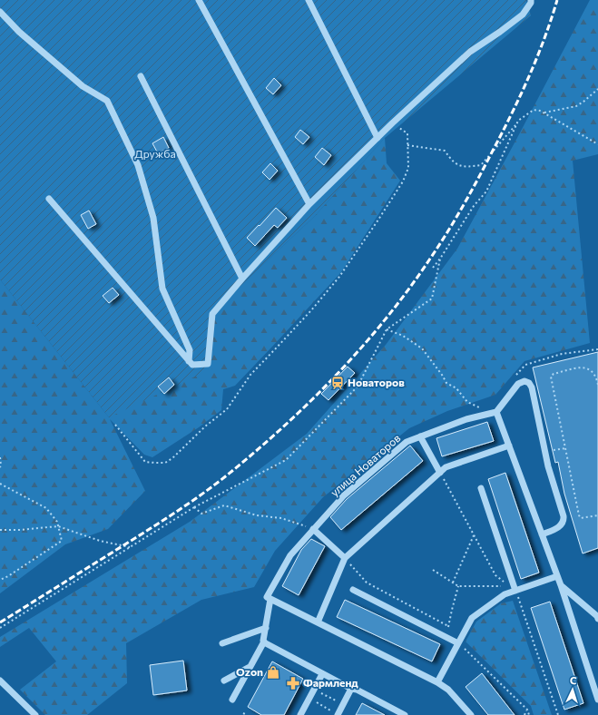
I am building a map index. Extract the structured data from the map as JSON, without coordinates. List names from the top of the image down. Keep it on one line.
{"streets":{"street":["улица Новаторов"]},"parks":["Дружба"],"places":{"station":["Новаторов"],"shop":["Ozon"],"pharmacy":["Фармленд"]},"north":"top"}
